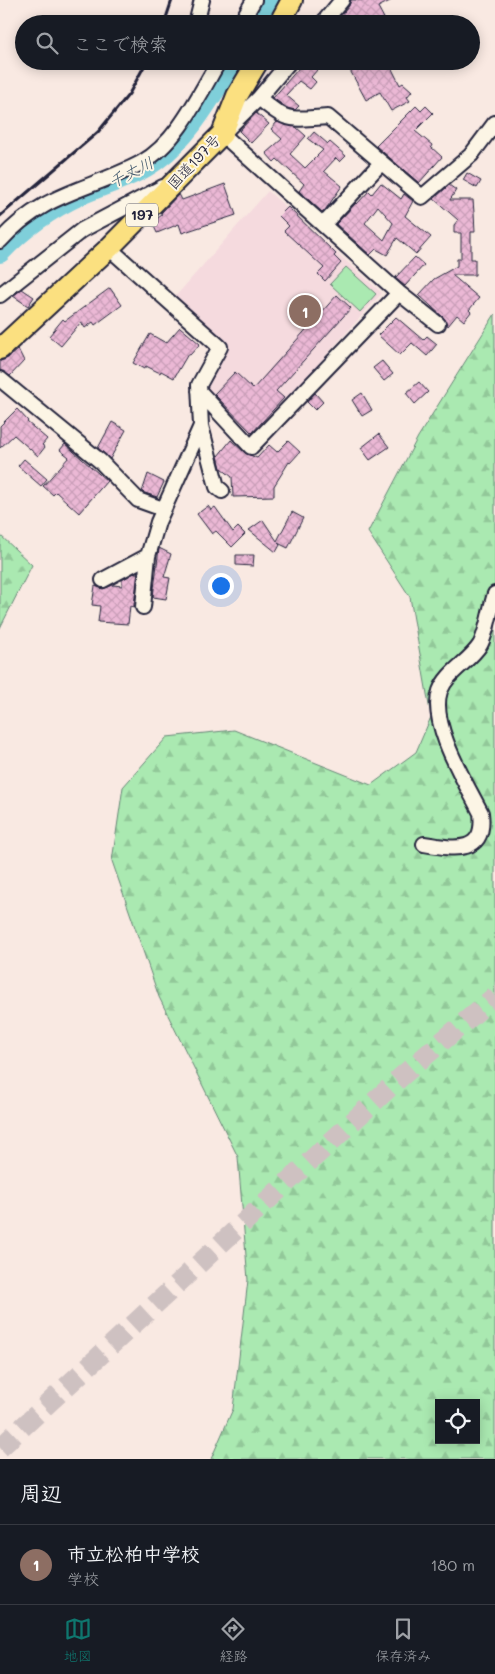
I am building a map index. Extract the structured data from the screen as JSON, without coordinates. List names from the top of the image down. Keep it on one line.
{"streets":{"highway":["国道197号","197"]},"water":["千丈川"],"page":{"search":"ここで検索","pins":"1","heading":"周辺","list":[{"mark":"1","name":"市立松柏中学校","note":"学校","value":"180 m"}],"nav":["地図","経路","保存済み"]}}
